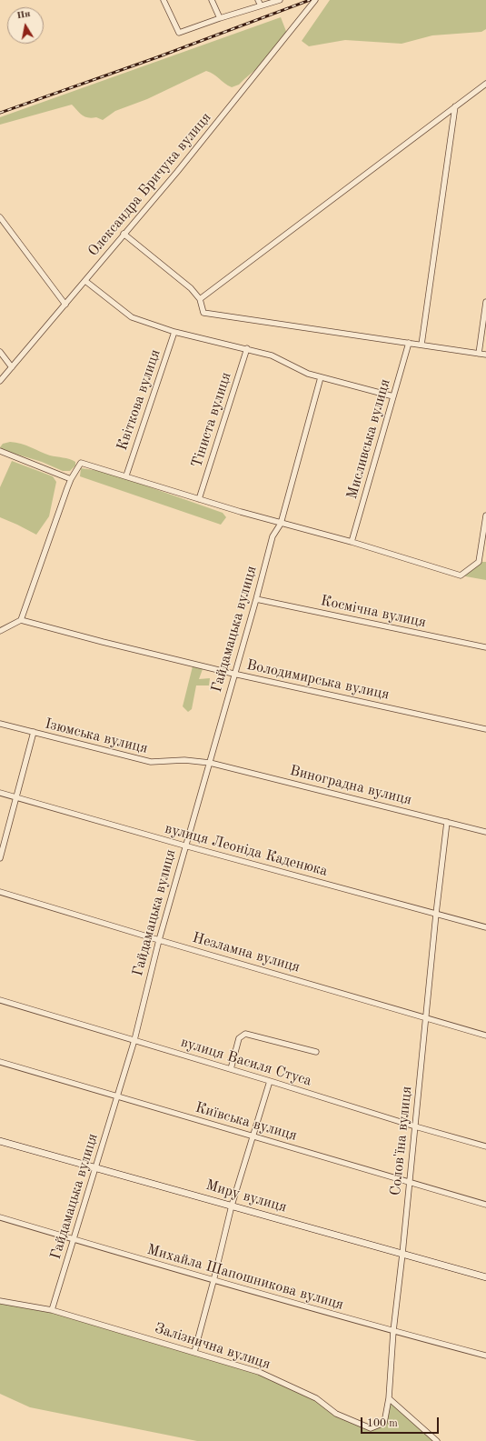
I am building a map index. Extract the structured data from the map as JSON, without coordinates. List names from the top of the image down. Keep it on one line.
{"streets":{"main road":["Миру вулиця"],"street":["Олександра Бричука вулиця","Квіткова вулиця","Тіниста вулиця","Мисливська вулиця","Космічна вулиця","Гайдамацька вулиця","Володимирська вулиця","Ізюмська вулиця","Виноградна вулиця","вулиця Леоніда Каденюка","Незламна вулиця","вулиця Василя Стуса","Київська вулиця","Солов'їна вулиця","Михайла Шапошникова вулиця","Залізнична вулиця"]},"crossings":[["Космічна вулиця","Гайдамацька вулиця"],["Гайдамацька вулиця","Володимирська вулиця"],["Гайдамацька вулиця","Ізюмська вулиця"],["Гайдамацька вулиця","Виноградна вулиця"],["Гайдамацька вулиця","вулиця Леоніда Каденюка"],["Гайдамацька вулиця","Незламна вулиця"],["Гайдамацька вулиця","вулиця Василя Стуса"],["Гайдамацька вулиця","Київська вулиця"],["Гайдамацька вулиця","Миру вулиця"],["Гайдамацька вулиця","Михайла Шапошникова вулиця"],["Гайдамацька вулиця","Залізнична вулиця"],["Ізюмська вулиця","Виноградна вулиця"],["Виноградна вулиця","Солов'їна вулиця"],["вулиця Леоніда Каденюка","Солов'їна вулиця"],["Незламна вулиця","Солов'їна вулиця"],["вулиця Василя Стуса","Солов'їна вулиця"],["Київська вулиця","Солов'їна вулиця"],["Солов'їна вулиця","Миру вулиця"],["Солов'їна вулиця","Михайла Шапошникова вулиця"],["Солов'їна вулиця","Залізнична вулиця"]],"scale_bar":"100 m","north":"top"}
